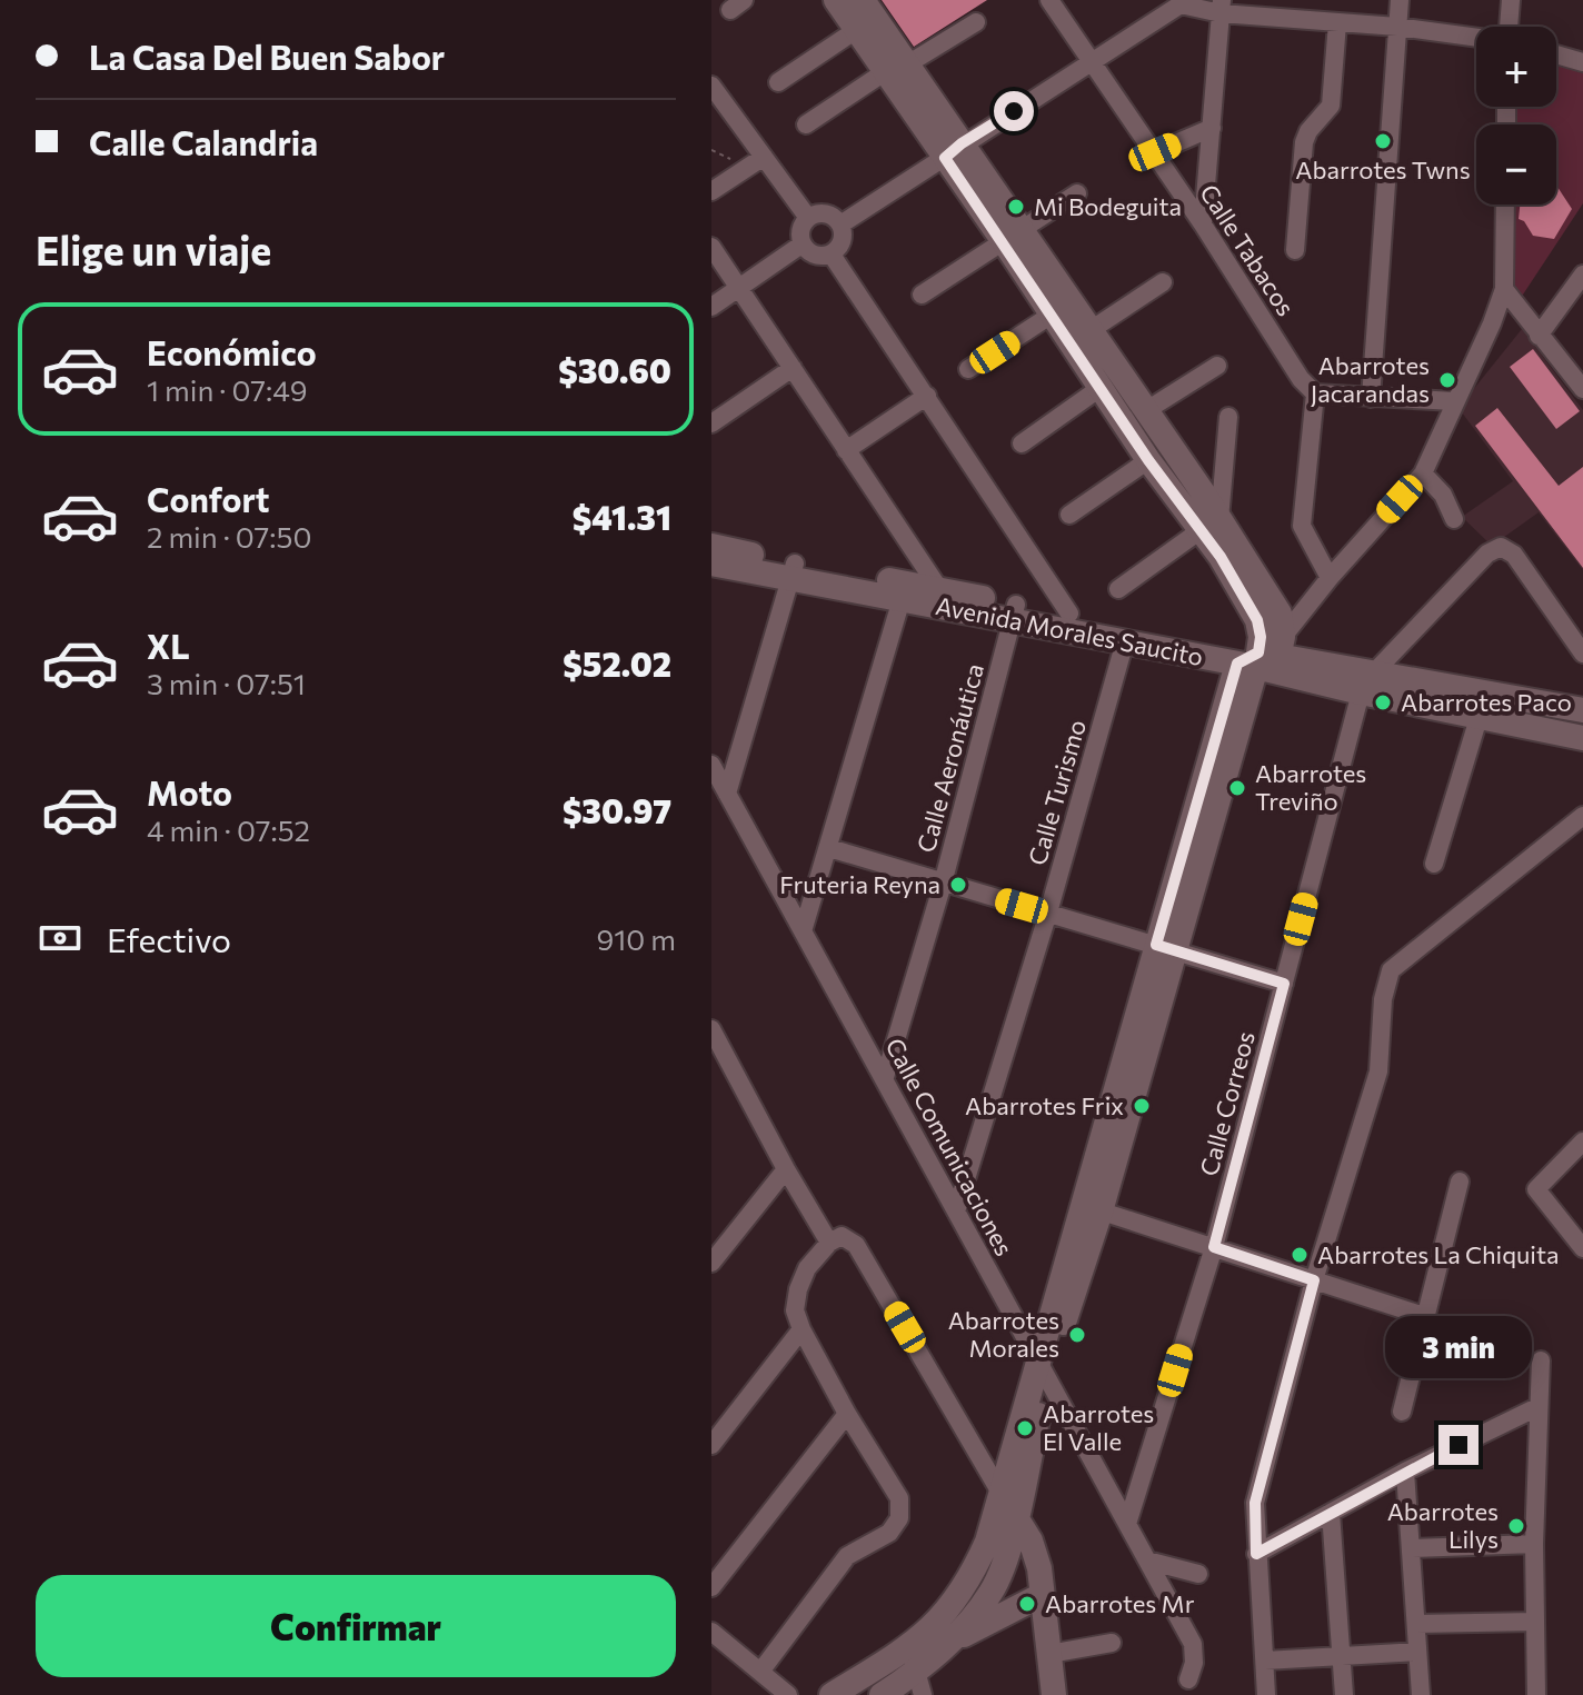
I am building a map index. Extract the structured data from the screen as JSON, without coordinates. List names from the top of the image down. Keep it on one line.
{"streets":{"street":["Calle Tabacos","Avenida Morales Saucito","Calle Aeronáutica","Calle Turismo","Calle Correos","Calle Comunicaciones"]},"crossings":[["Avenida Morales Saucito","Calle Aeronáutica"],["Avenida Morales Saucito","Calle Turismo"],["Avenida Morales Saucito","Calle Correos"],["Calle Aeronáutica","Calle Comunicaciones"],["Calle Turismo","Calle Comunicaciones"],["Calle Correos","Calle Comunicaciones"]],"places":["Abarrotes Twns","Mi Bodeguita","Abarrotes Jacarandas","Abarrotes Paco","Abarrotes Treviño","Fruteria Reyna","Abarrotes Frix","Abarrotes La Chiquita","Abarrotes Morales","Abarrotes El Valle","Abarrotes Lilys","Abarrotes Mr"],"page":{"banner":["La Casa Del Buen Sabor","Calle Calandria"],"map_buttons":["+","−"],"heading":"Elige un viaje","list":[{"name":"Económico","note":"1 min · 07:49","value":"$30.60"},{"name":"Confort","note":"2 min · 07:50","value":"$41.31"},{"name":"XL","note":"3 min · 07:51","value":"$52.02"},{"name":"Moto","note":"4 min · 07:52","value":"$30.97"}],"pay":["Efectivo","910 m"],"bubble":"3 min","buttons":"Confirmar"}}
